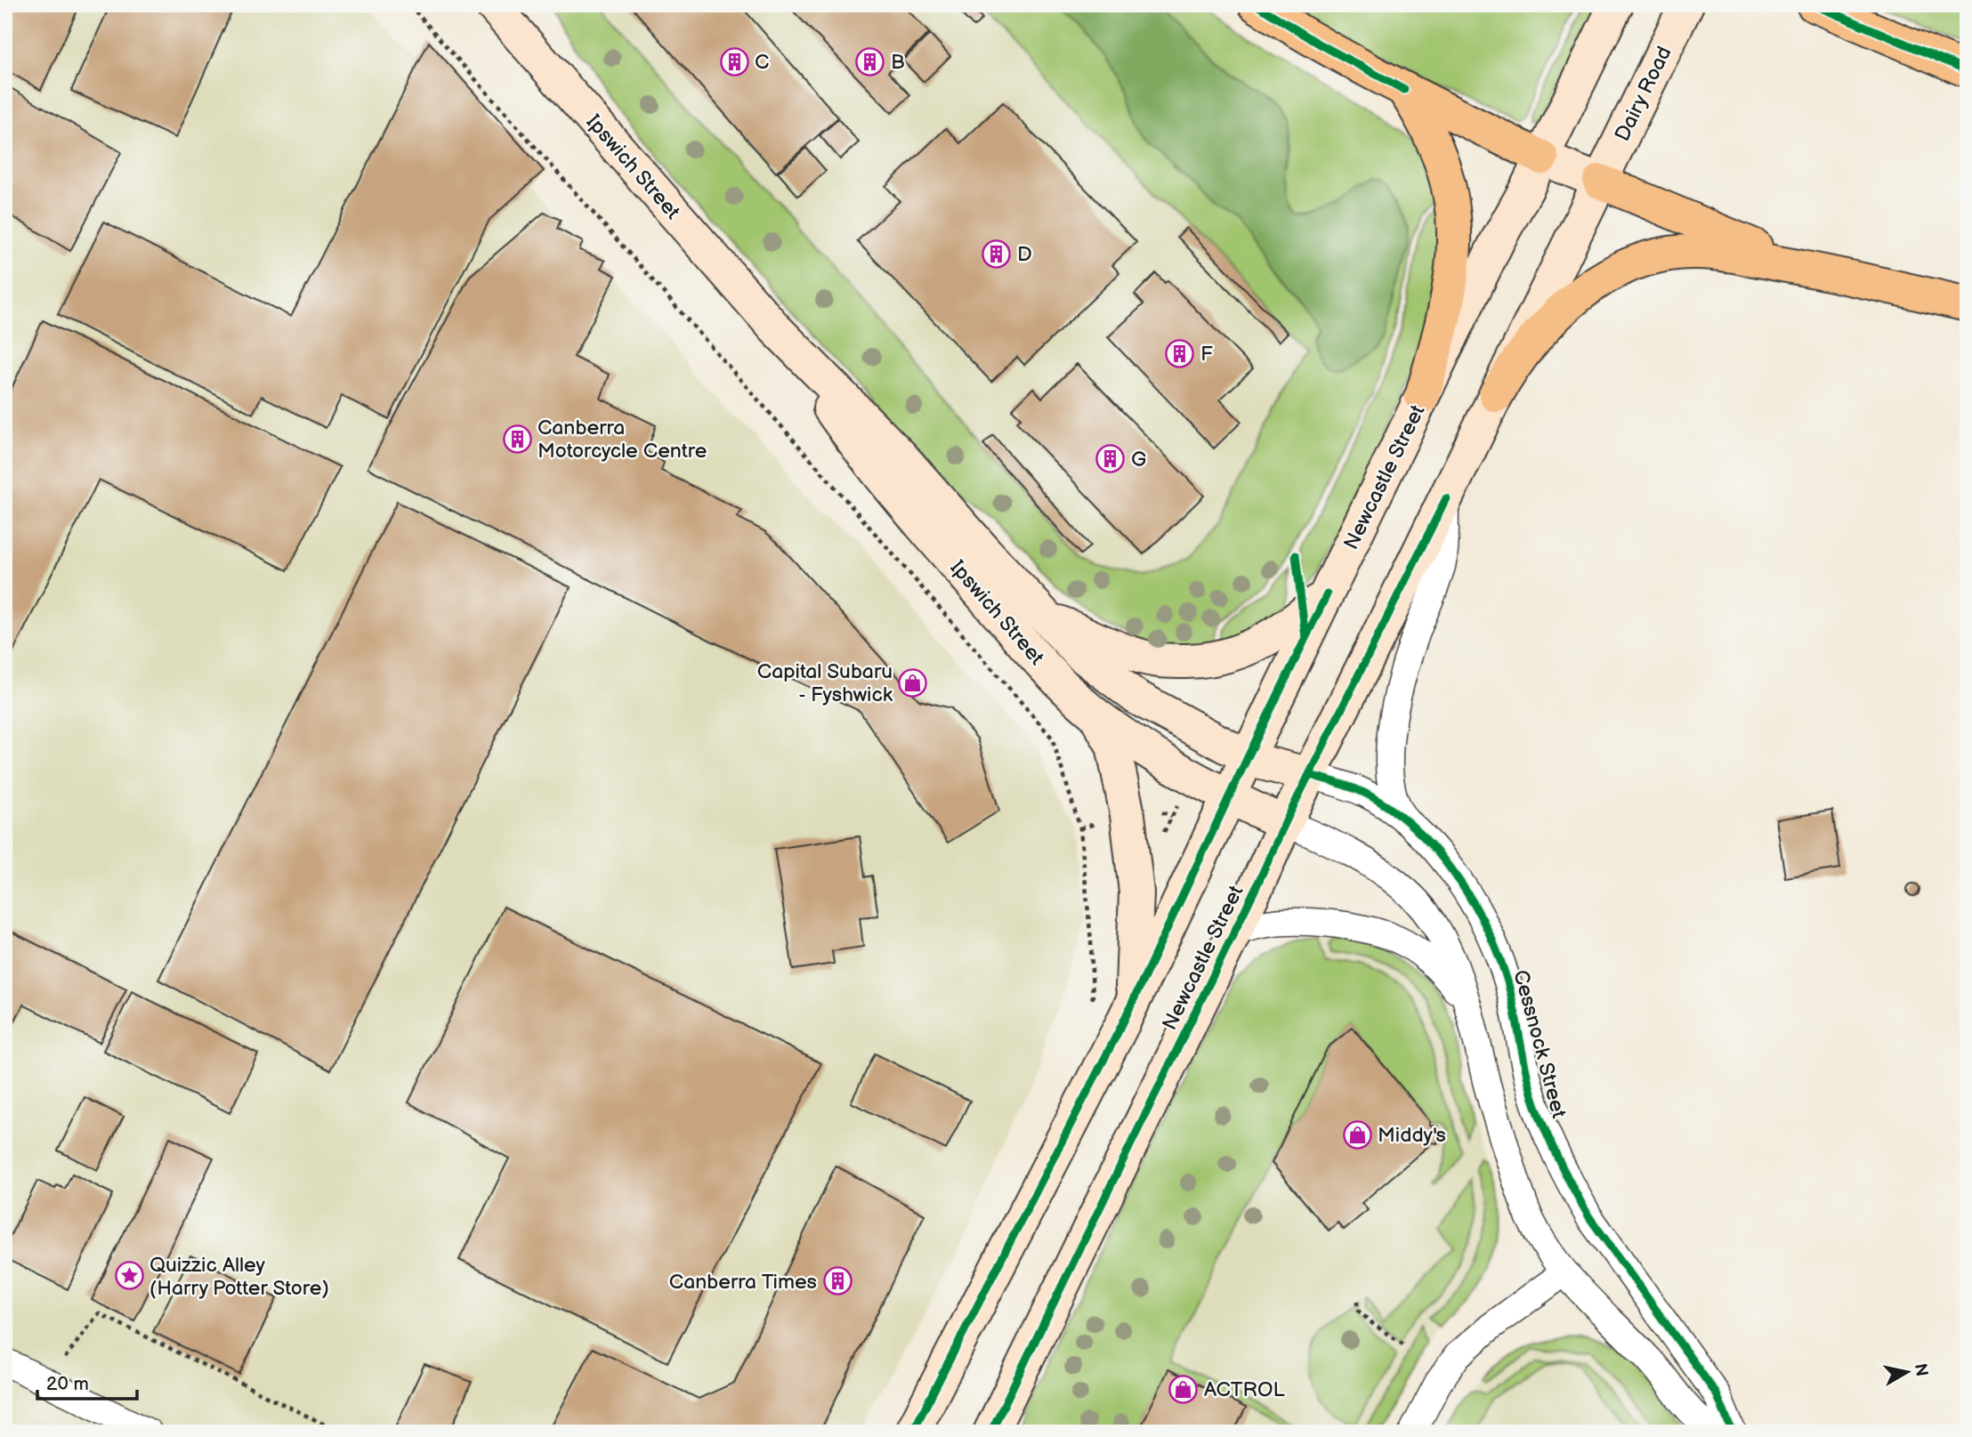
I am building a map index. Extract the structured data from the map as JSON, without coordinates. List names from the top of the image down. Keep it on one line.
{"streets":{"main road":["Dairy Road","Ipswich Street","Newcastle Street"],"street":["Cessnock Street"]},"crossings":[["Dairy Road","Newcastle Street"],["Ipswich Street","Newcastle Street"],["Ipswich Street","Cessnock Street"],["Newcastle Street","Cessnock Street"]],"places":{"building":["C","B","D","F","Canberra Motorcycle Centre","G","Canberra Times"],"shop":["Capital Subaru - Fyshwick","Middy's","ACTROL"],"place":["Quizzic Alley (Harry Potter Store)"]},"scale_bar":"20 m","north":"right"}
